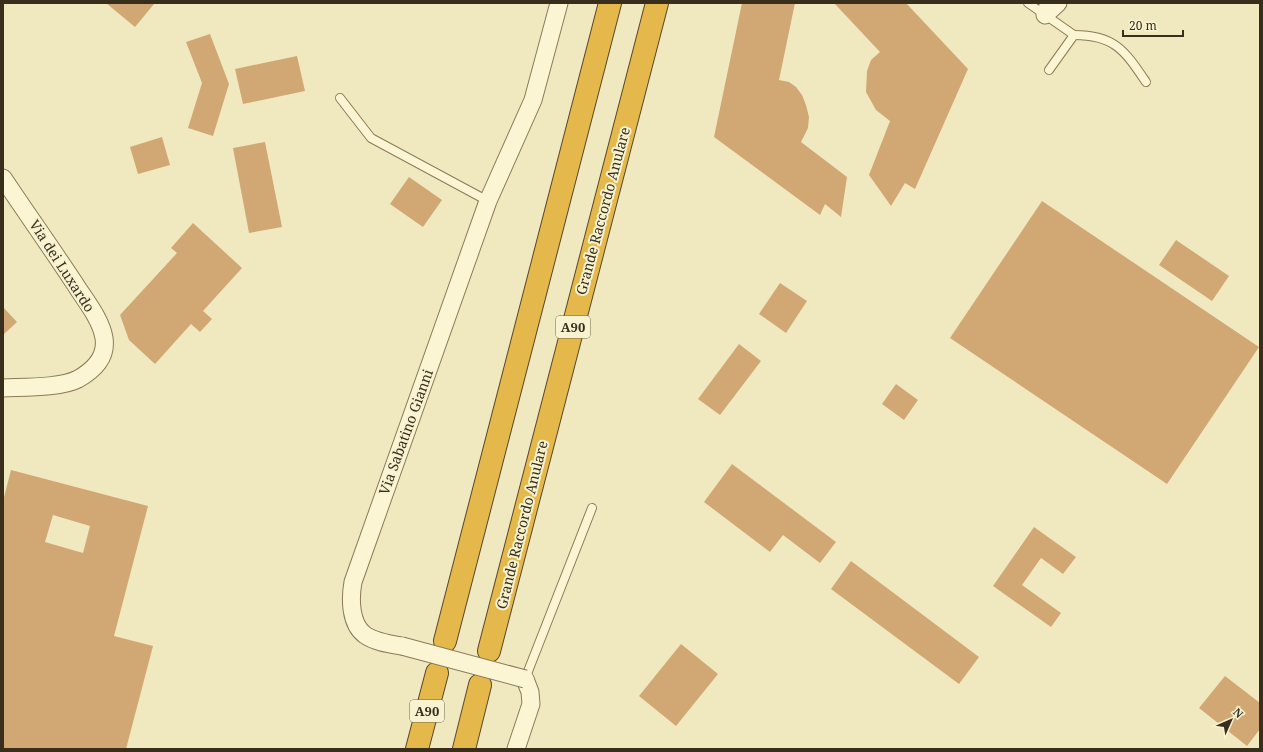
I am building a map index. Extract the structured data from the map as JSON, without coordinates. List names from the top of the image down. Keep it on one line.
{"streets":{"highway":["Grande Raccordo Anulare","A90"],"street":["Via dei Luxardo","Via Sabatino Gianni"]},"scale_bar":"20 m","north":"top right"}
